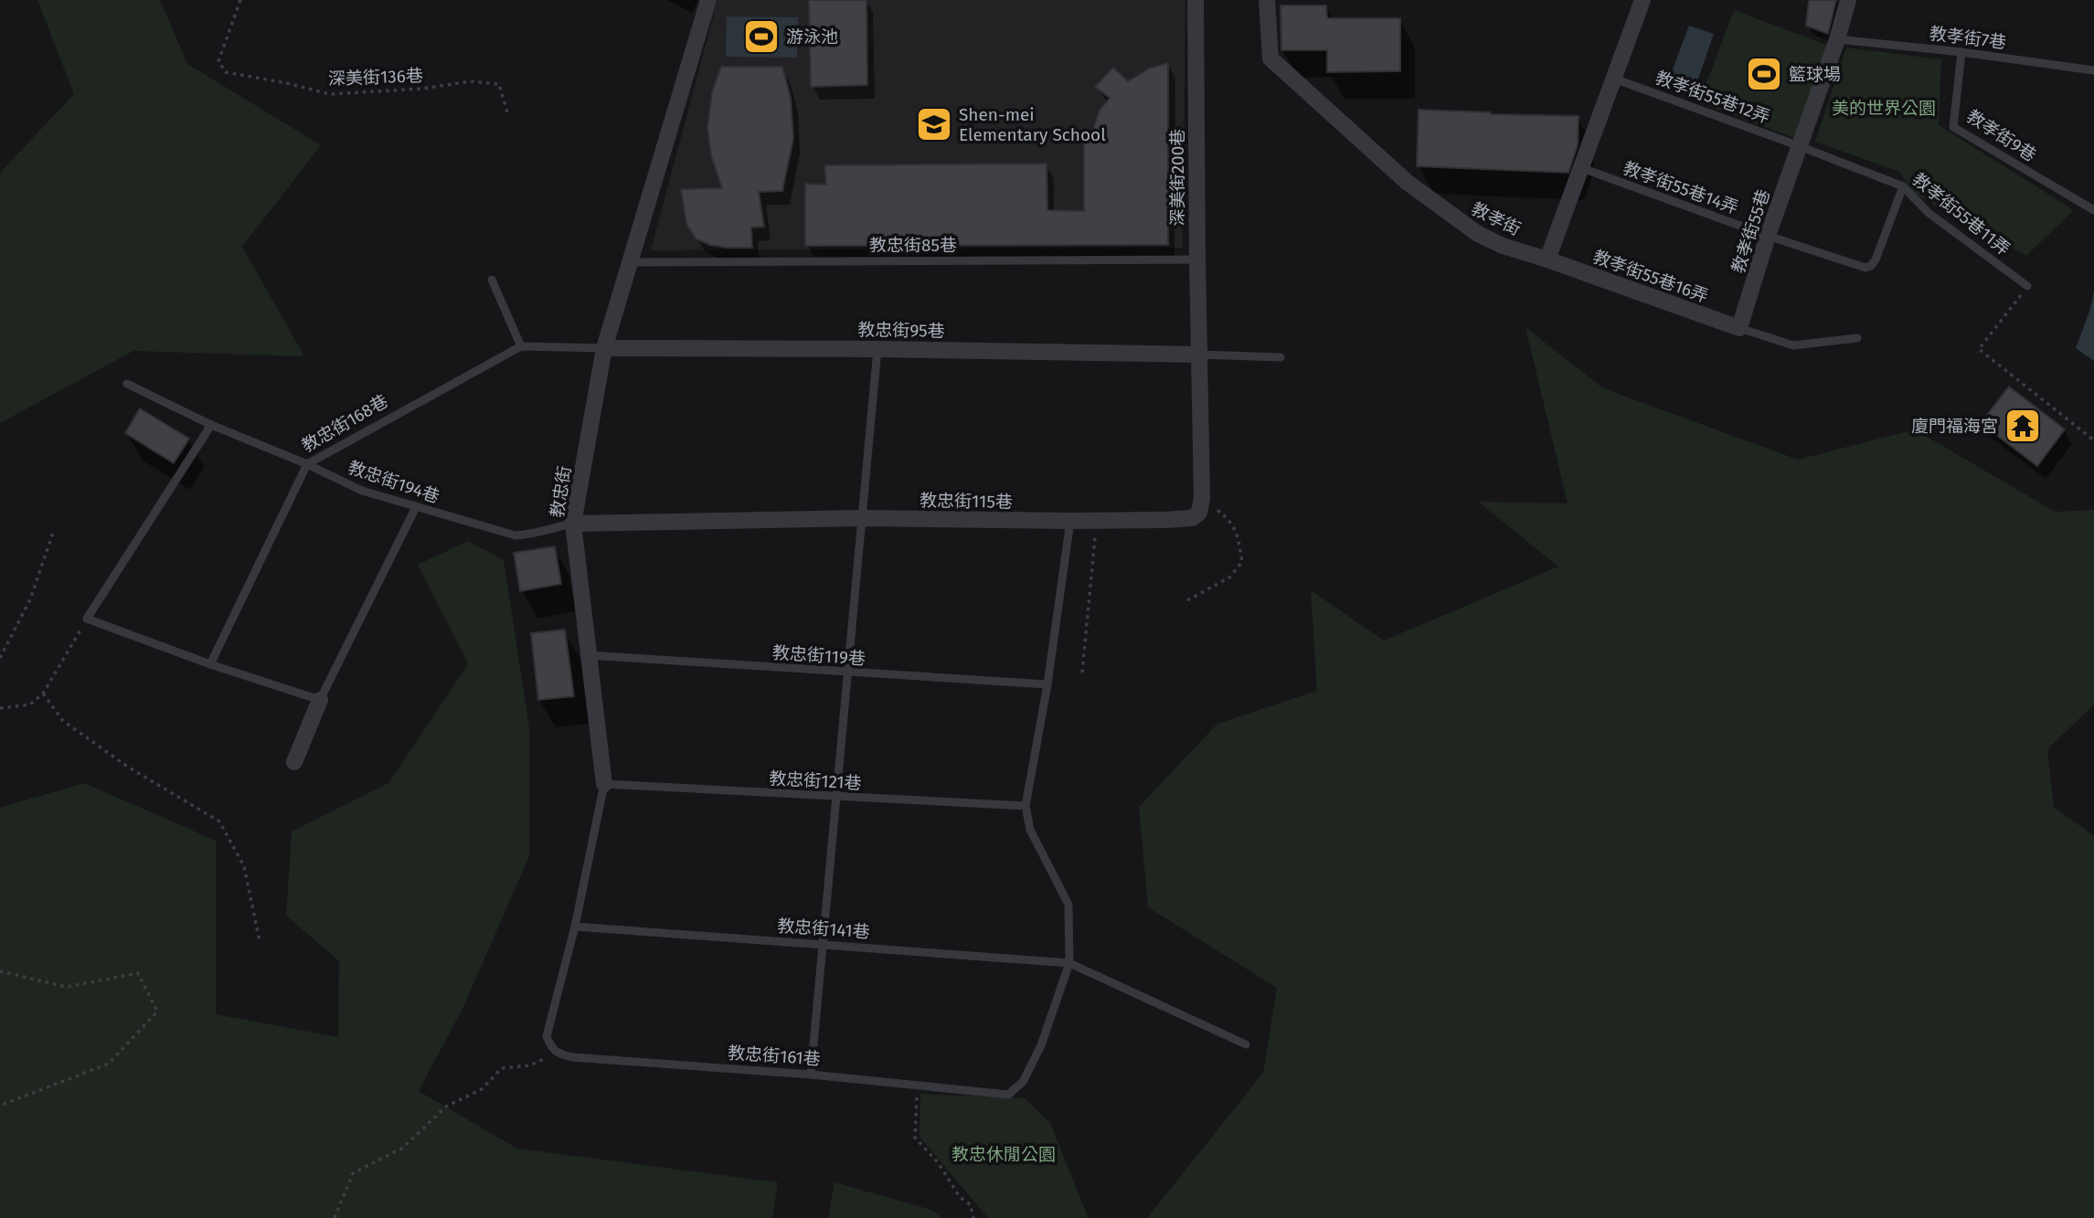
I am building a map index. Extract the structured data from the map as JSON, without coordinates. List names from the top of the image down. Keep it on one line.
{"streets":{"street":["深美街200巷","教孝街","教孝街55巷","教孝街55巷16弄","教忠街95巷","教忠街","教忠街115巷"],"lane":["教孝街7巷","教孝街55巷12弄","教孝街9巷","教孝街55巷14弄","教孝街55巷11弄","教忠街85巷","教忠街168巷","教忠街194巷","教忠街119巷","教忠街121巷","教忠街141巷","教忠街161巷"],"path":["深美街136巷"]},"crossings":[["教孝街7巷","教孝街9巷"],["教孝街7巷","教孝街55巷"],["教孝街55巷12弄","教孝街55巷11弄"],["教孝街55巷12弄","教孝街55巷"],["深美街200巷","教忠街85巷"],["深美街200巷","教忠街95巷"],["教孝街55巷14弄","教孝街55巷11弄"],["教孝街55巷14弄","教孝街55巷"],["教孝街55巷11弄","教孝街55巷"],["教孝街","教孝街55巷16弄"],["教孝街55巷","教孝街55巷16弄"],["教忠街85巷","教忠街"],["教忠街95巷","教忠街"],["教忠街168巷","教忠街194巷"],["教忠街194巷","教忠街"],["教忠街194巷","教忠街115巷"],["教忠街","教忠街115巷"],["教忠街","教忠街119巷"],["教忠街","教忠街121巷"],["教忠街","教忠街141巷"],["教忠街","教忠街161巷"],["教忠街141巷","教忠街161巷"]],"parks":["美的世界公園","教忠休閒公園"],"places":{"sports":["游泳池","籃球場"],"school or university":["Shen-mei Elementary School"],"temple":["廈門福海宮"]}}
